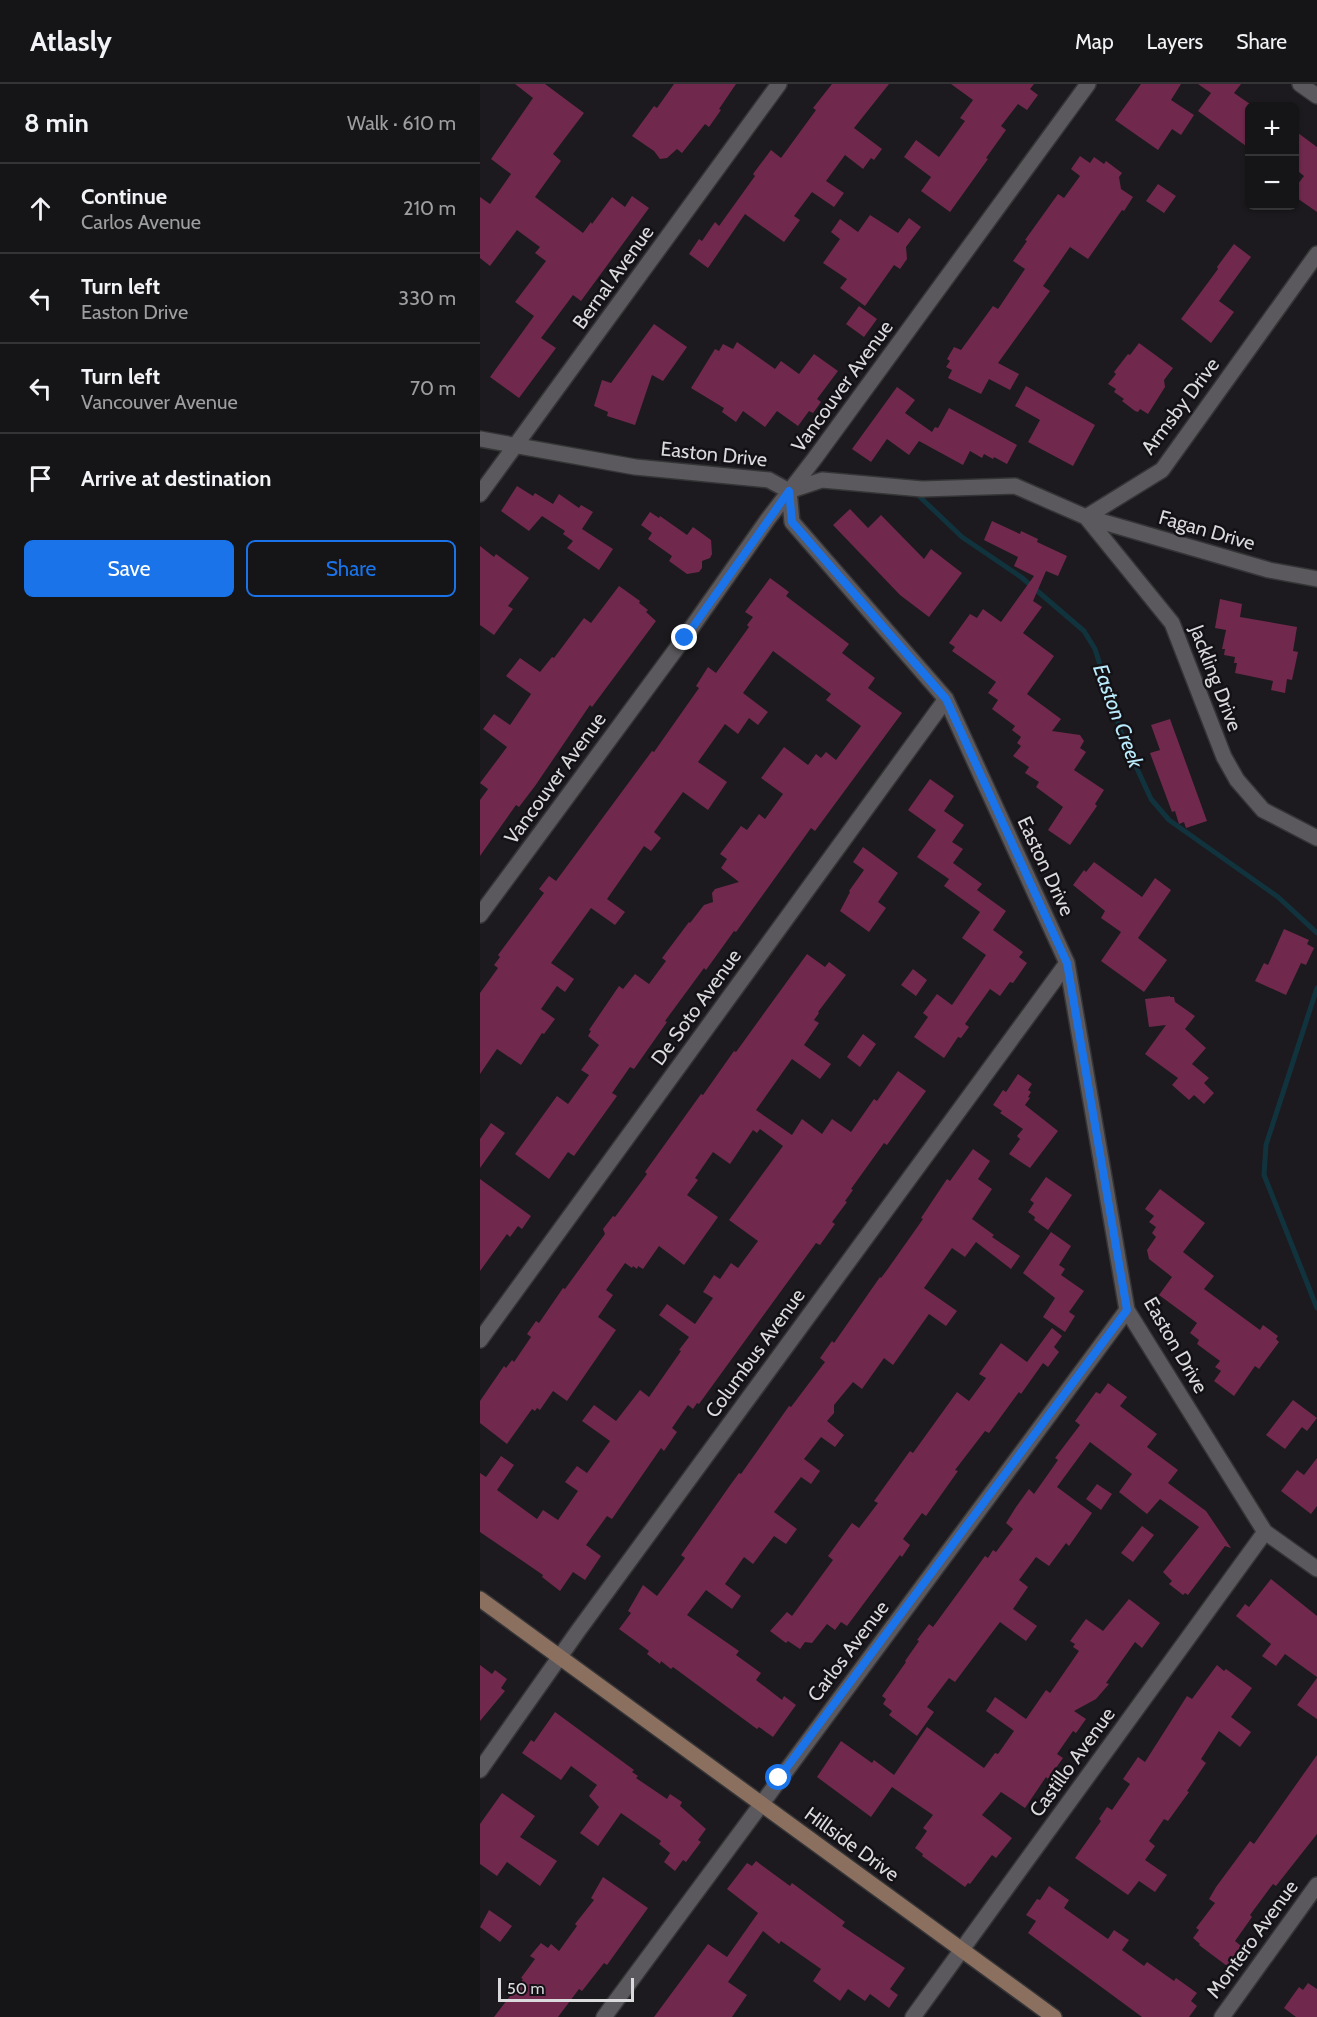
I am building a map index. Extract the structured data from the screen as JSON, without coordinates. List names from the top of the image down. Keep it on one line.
{"streets":{"main road":["Hillside Drive"],"street":["Bernal Avenue","Vancouver Avenue","Armsby Drive","Easton Drive","Fagan Drive","Jackling Drive","De Soto Avenue","Columbus Avenue","Carlos Avenue","Castillo Avenue","Montero Avenue"]},"crossings":[["Bernal Avenue","Easton Drive"],["Vancouver Avenue","Easton Drive"],["Armsby Drive","Fagan Drive"],["Armsby Drive","Jackling Drive"],["Easton Drive","De Soto Avenue"],["Easton Drive","Columbus Avenue"],["Easton Drive","Carlos Avenue"],["Easton Drive","Castillo Avenue"],["Fagan Drive","Jackling Drive"],["Columbus Avenue","Hillside Drive"],["Carlos Avenue","Hillside Drive"],["Castillo Avenue","Hillside Drive"]],"water":["Easton Creek"],"scale_bar":"50 m","page":{"header":"Atlasly","nav":["Map","Layers","Share"],"heading":["8 min","Walk · 610 m"],"map_buttons":["+","−"],"list":[["Continue","Carlos Avenue","210 m"],["Turn left","Easton Drive","330 m"],["Turn left","Vancouver Avenue","70 m"],"Arrive at destination"],"buttons":["Save","Share"],"scale":"50 m"}}
